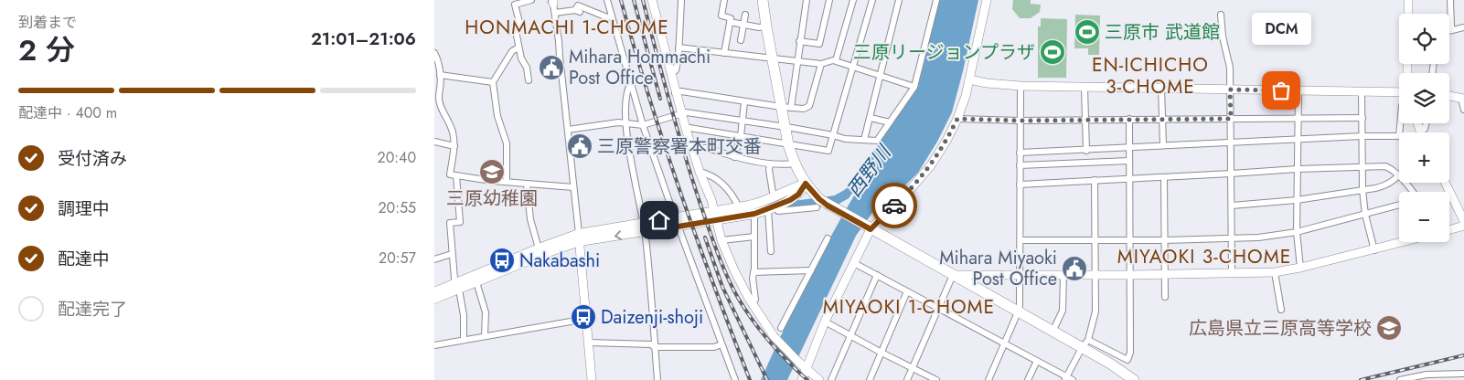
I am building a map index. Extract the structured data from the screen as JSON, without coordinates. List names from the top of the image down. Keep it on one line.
{"districts":["HONMACHI 1-CHOME","EN-ICHICHO 3-CHOME","MIYAOKI 3-CHOME","MIYAOKI 1-CHOME"],"water":["西野川"],"places":{"sports":["三原市 武道館","三原リージョンプラザ"],"public building":["Mihara Hommachi Post Office","三原警察署本町交番","Mihara Miyaoki Post Office"],"other":["DCM"],"school or university":["三原幼稚園","広島県立三原高等学校"],"bus stop":["Nakabashi","Daizenji-shoji"]},"page":{"heading":["2 分","到着まで","21:01–21:06"],"bubble":"DCM","map_buttons":["+","−"],"bar":"配達中 · 400 m","list":[["受付済み","20:40"],["調理中","20:55"],["配達中","20:57"],"配達完了"]}}
